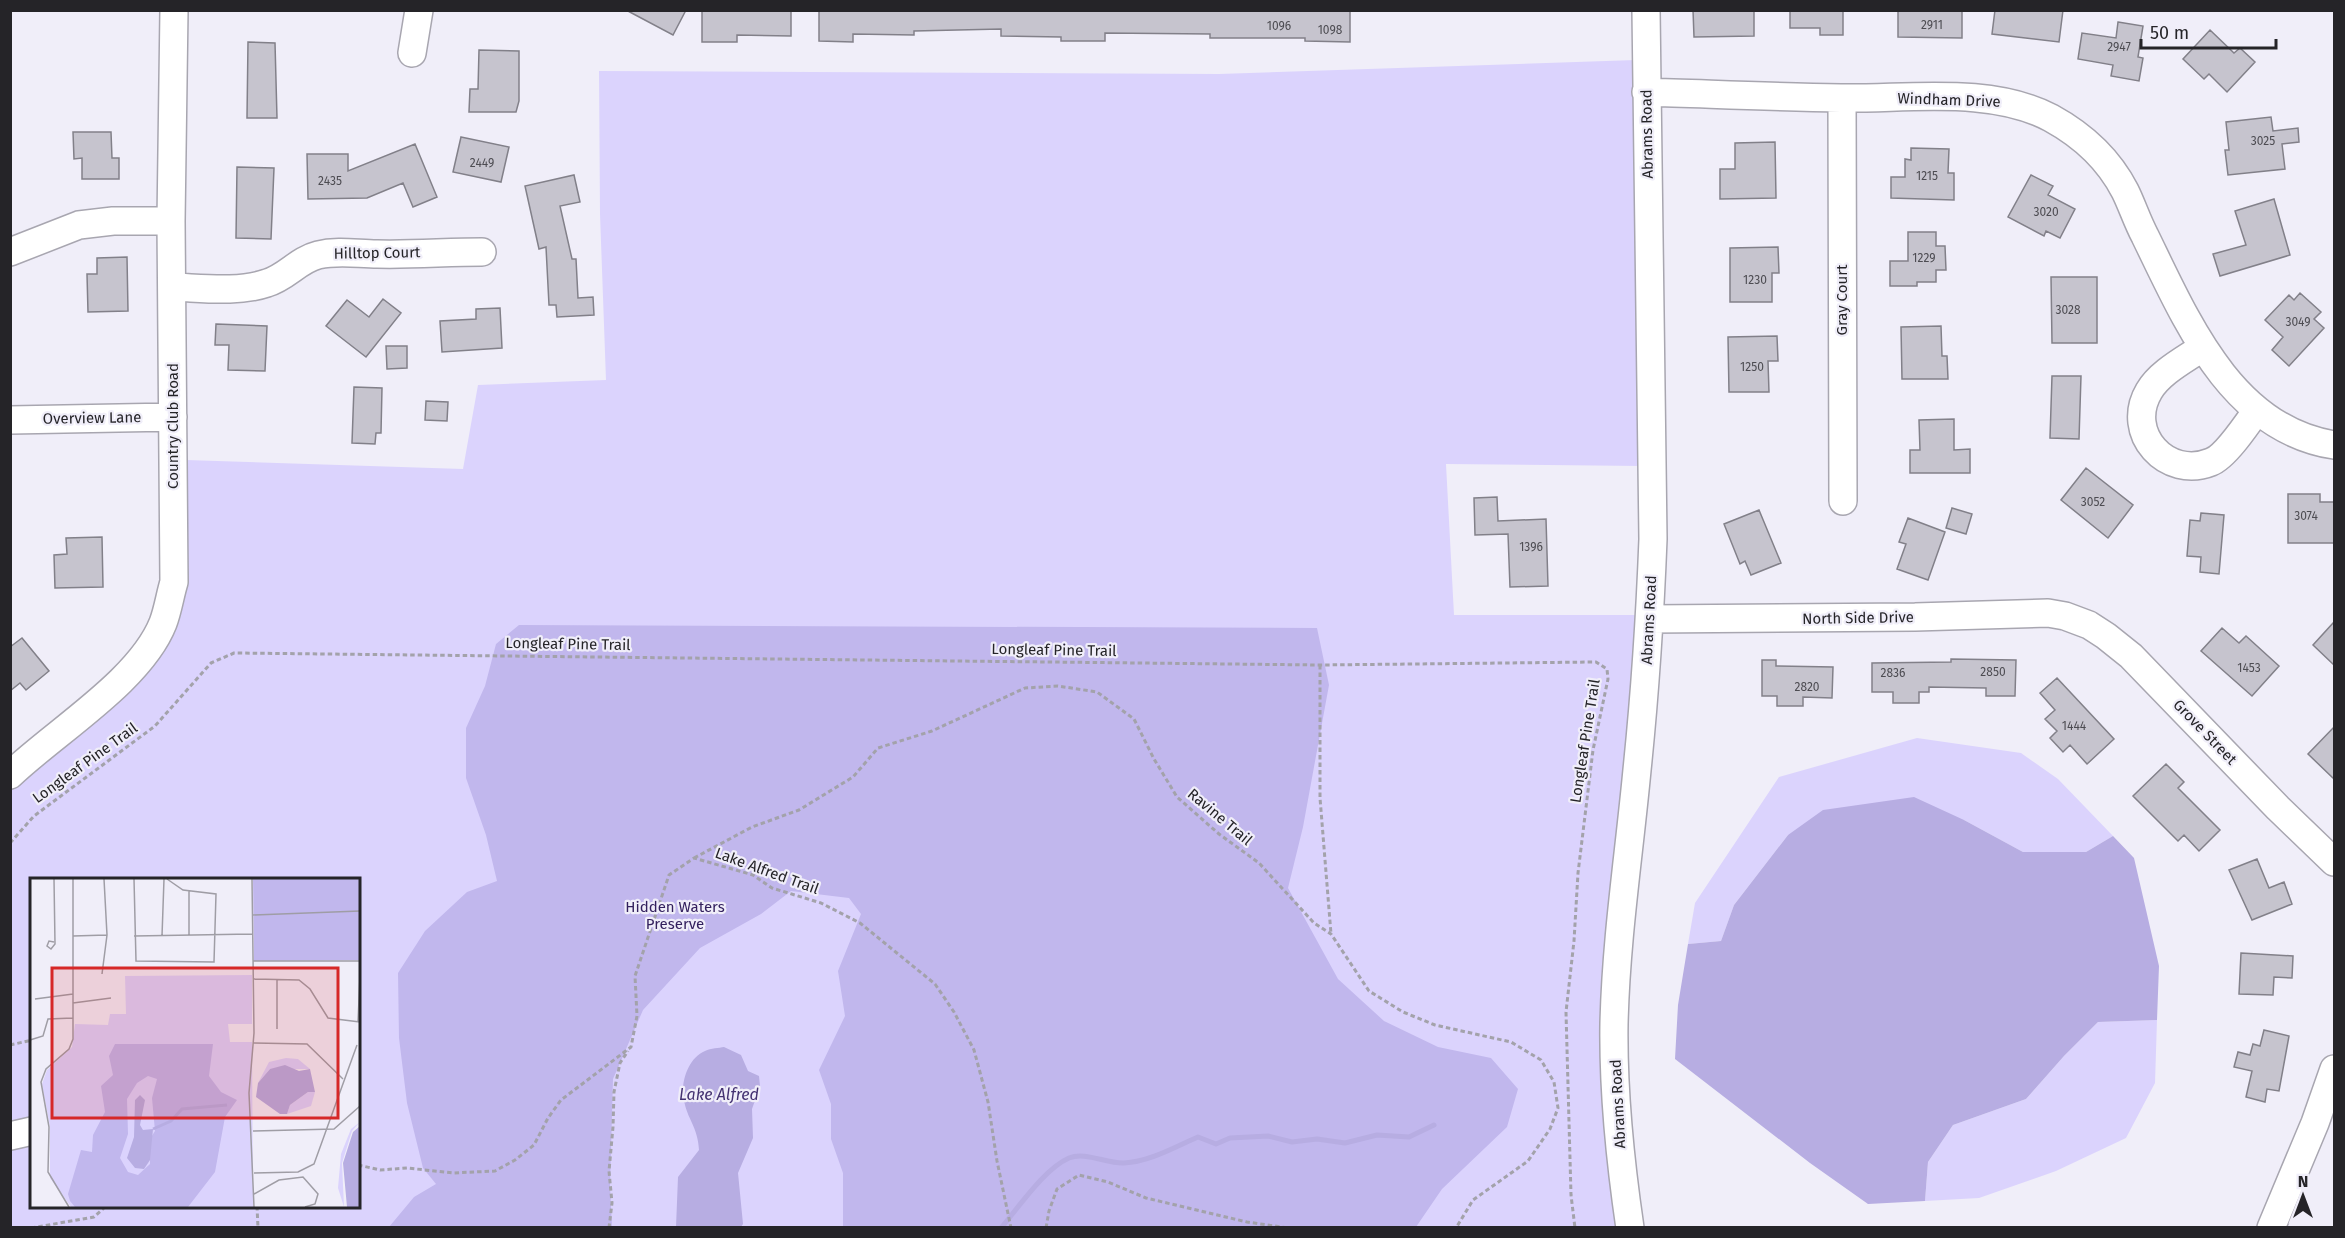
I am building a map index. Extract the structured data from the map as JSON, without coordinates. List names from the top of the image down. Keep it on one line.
{"streets":{"street":["Windham Drive","Abrams Road","Hilltop Court","Gray Court","Overview Lane","Country Club Road","North Side Drive","Grove Street"],"path":["Longleaf Pine Trail","Ravine Trail","Lake Alfred Trail"]},"crossings":[["Windham Drive","Abrams Road"],["Windham Drive","Gray Court"],["Abrams Road","North Side Drive"],["Hilltop Court","Country Club Road"],["Overview Lane","Country Club Road"],["North Side Drive","Grove Street"],["Ravine Trail","Lake Alfred Trail"]],"water":["Lake Alfred"],"parks":["Hidden Waters Preserve"],"house_numbers":["2911","1096","1098","2947","3025","2449","1215","2435","3020","1229","1230","3028","3049","1250","3052","3074","1396","1453","2850","2836","2820","1444"],"scale_bar":"50 m","north":"top"}
